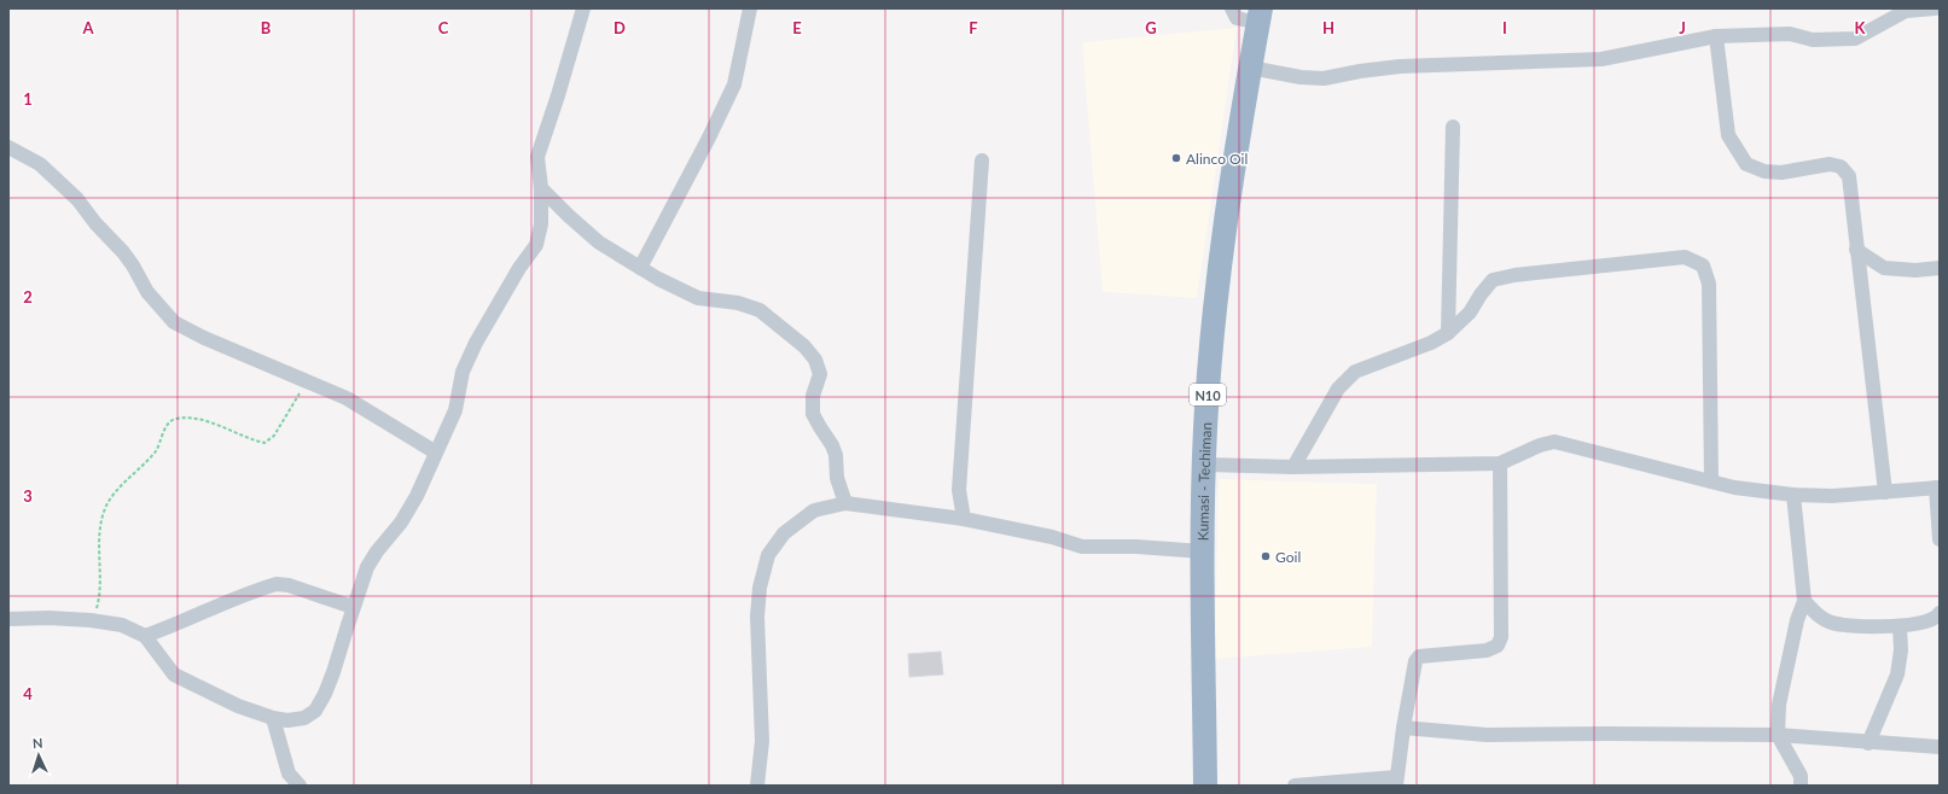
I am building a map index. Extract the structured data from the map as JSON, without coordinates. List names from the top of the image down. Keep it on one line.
{"streets":{"highway":["N10","Kumasi - Techiman"]},"places":["Alinco Oil","Goil"],"north":"top","grid":{"columns":["A","B","C","D","E","F","G","H","I","J","K"],"rows":["1","2","3","4"]}}
